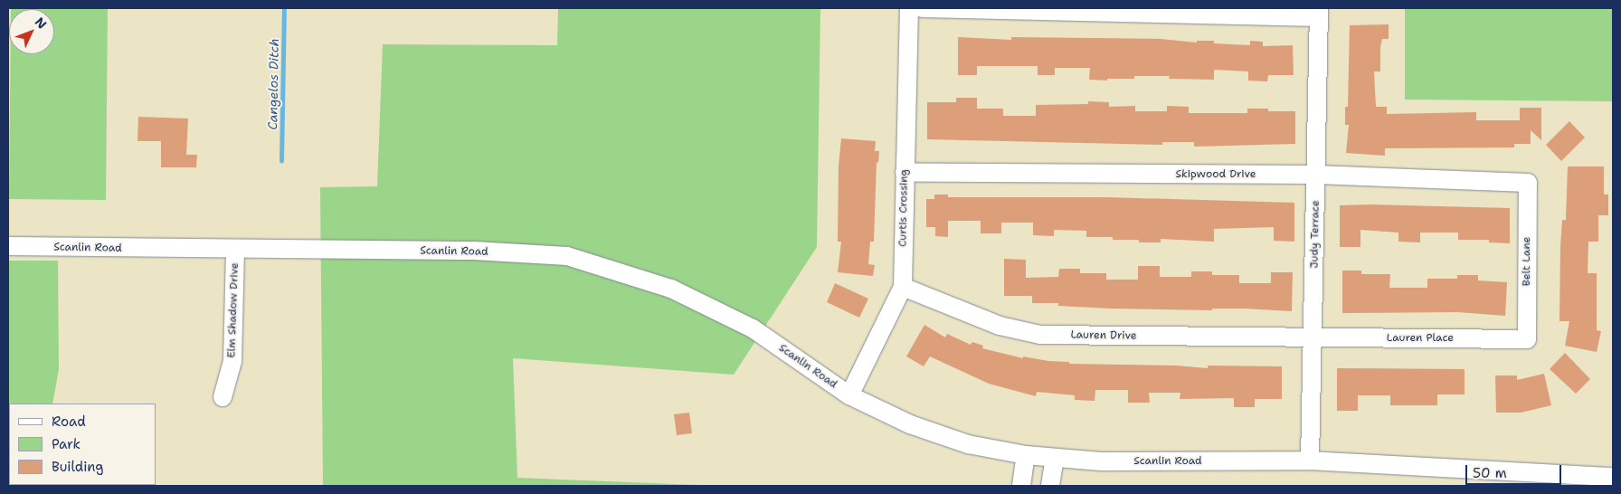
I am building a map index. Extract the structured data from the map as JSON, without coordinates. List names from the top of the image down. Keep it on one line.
{"streets":{"street":["Skipwood Drive","Curtis Crossing","Judy Terrace","Scanlin Road","Belt Lane","Elm Shadow Drive","Lauren Drive","Lauren Place"]},"crossings":[["Skipwood Drive","Curtis Crossing"],["Skipwood Drive","Judy Terrace"],["Skipwood Drive","Belt Lane"],["Curtis Crossing","Scanlin Road"],["Curtis Crossing","Lauren Drive"],["Judy Terrace","Scanlin Road"],["Judy Terrace","Lauren Drive"],["Judy Terrace","Lauren Place"],["Scanlin Road","Elm Shadow Drive"],["Belt Lane","Lauren Place"],["Lauren Drive","Lauren Place"]],"water":["Cangelos Ditch"],"legend":["Road","Park","Building"],"scale_bar":"50 m","north":"top right"}
